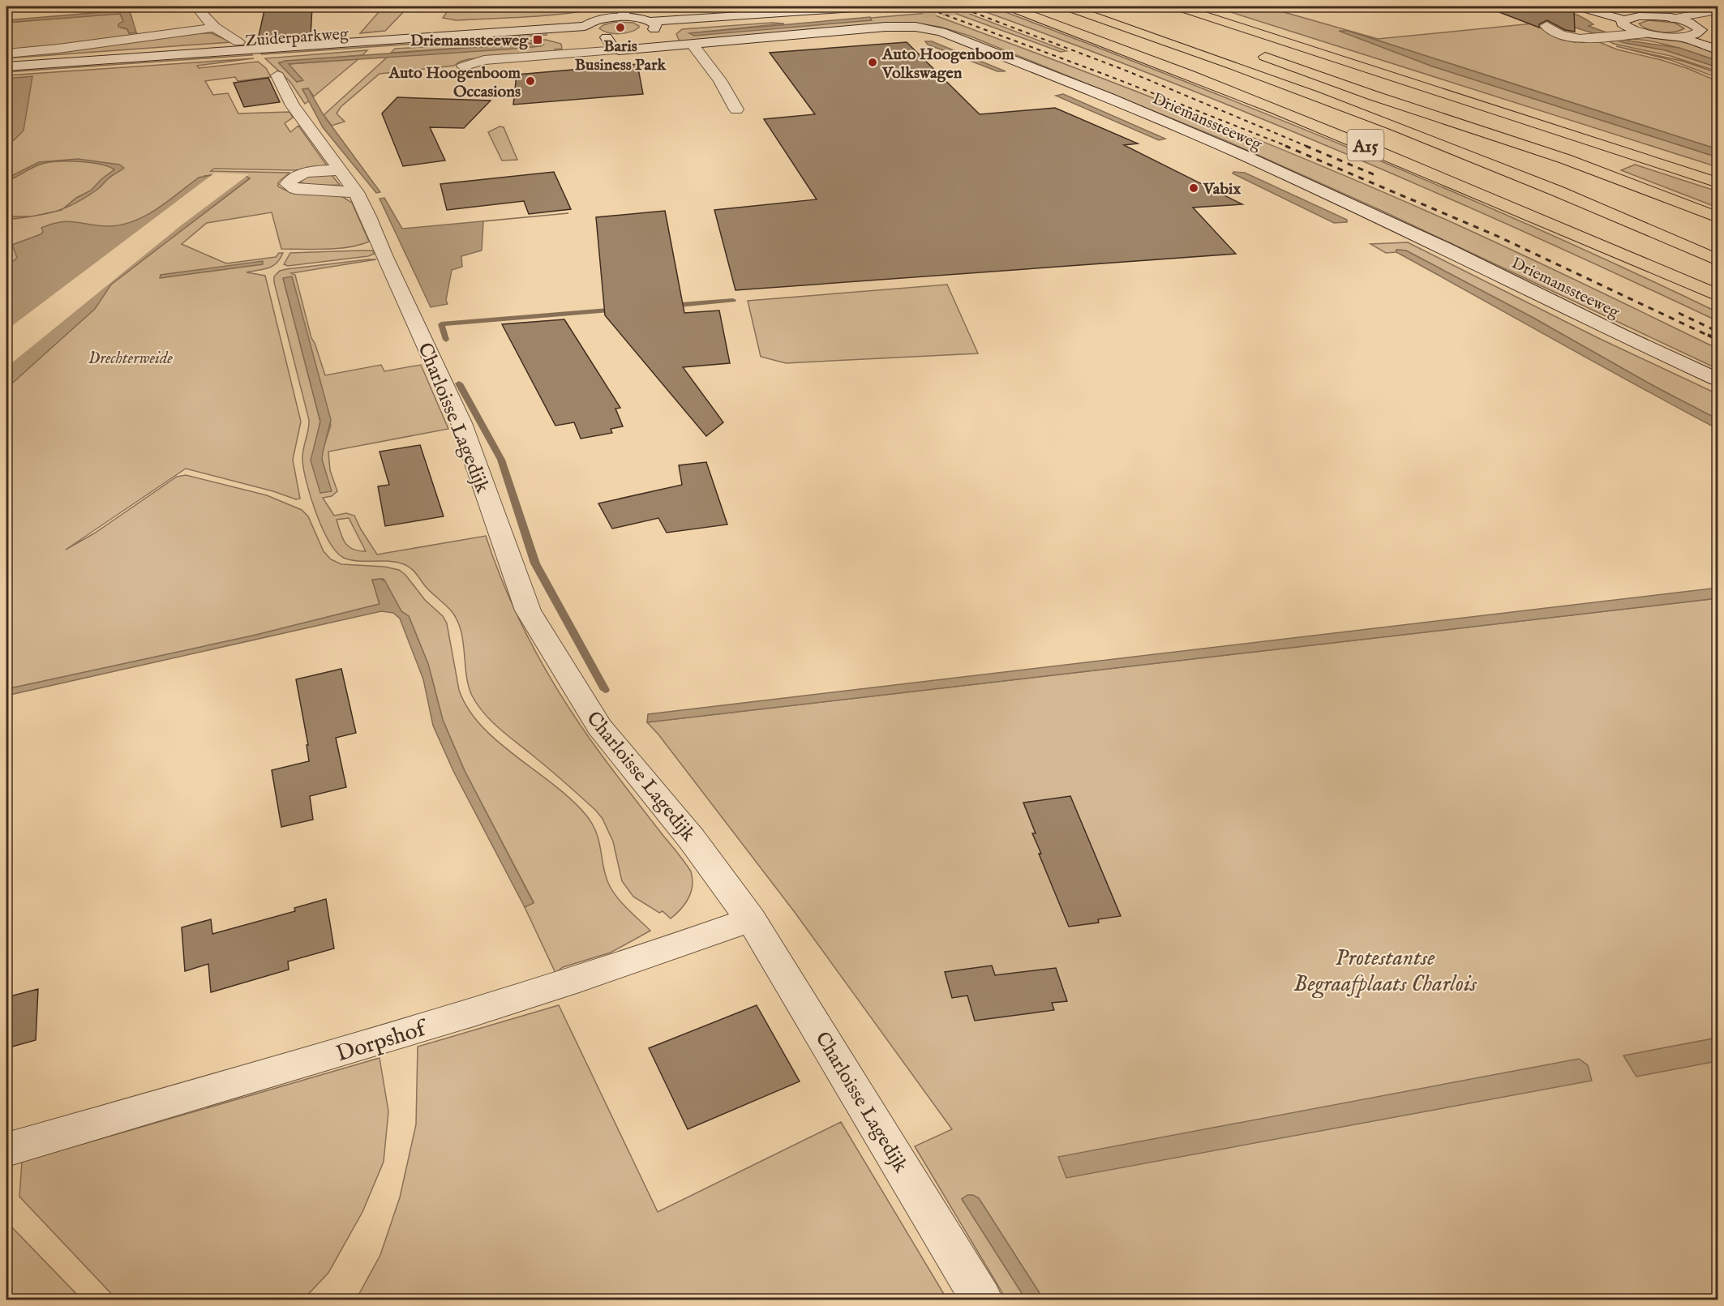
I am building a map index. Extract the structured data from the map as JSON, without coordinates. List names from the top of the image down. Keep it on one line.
{"streets":{"highway":["A15"],"main road":["Zuiderparkweg","Driemanssteeweg","Charloisse Lagedijk","Dorpshof"]},"crossings":[["Charloisse Lagedijk","Dorpshof"]],"parks":["Drechterweide","Protestantse Begraafplaats Charlois"],"places":{"other":["Baris Business Park","Auto Hoogenboom Volkswagen","Auto Hoogenboom Occasions","Vabix"],"transit":["Driemanssteeweg"]}}
